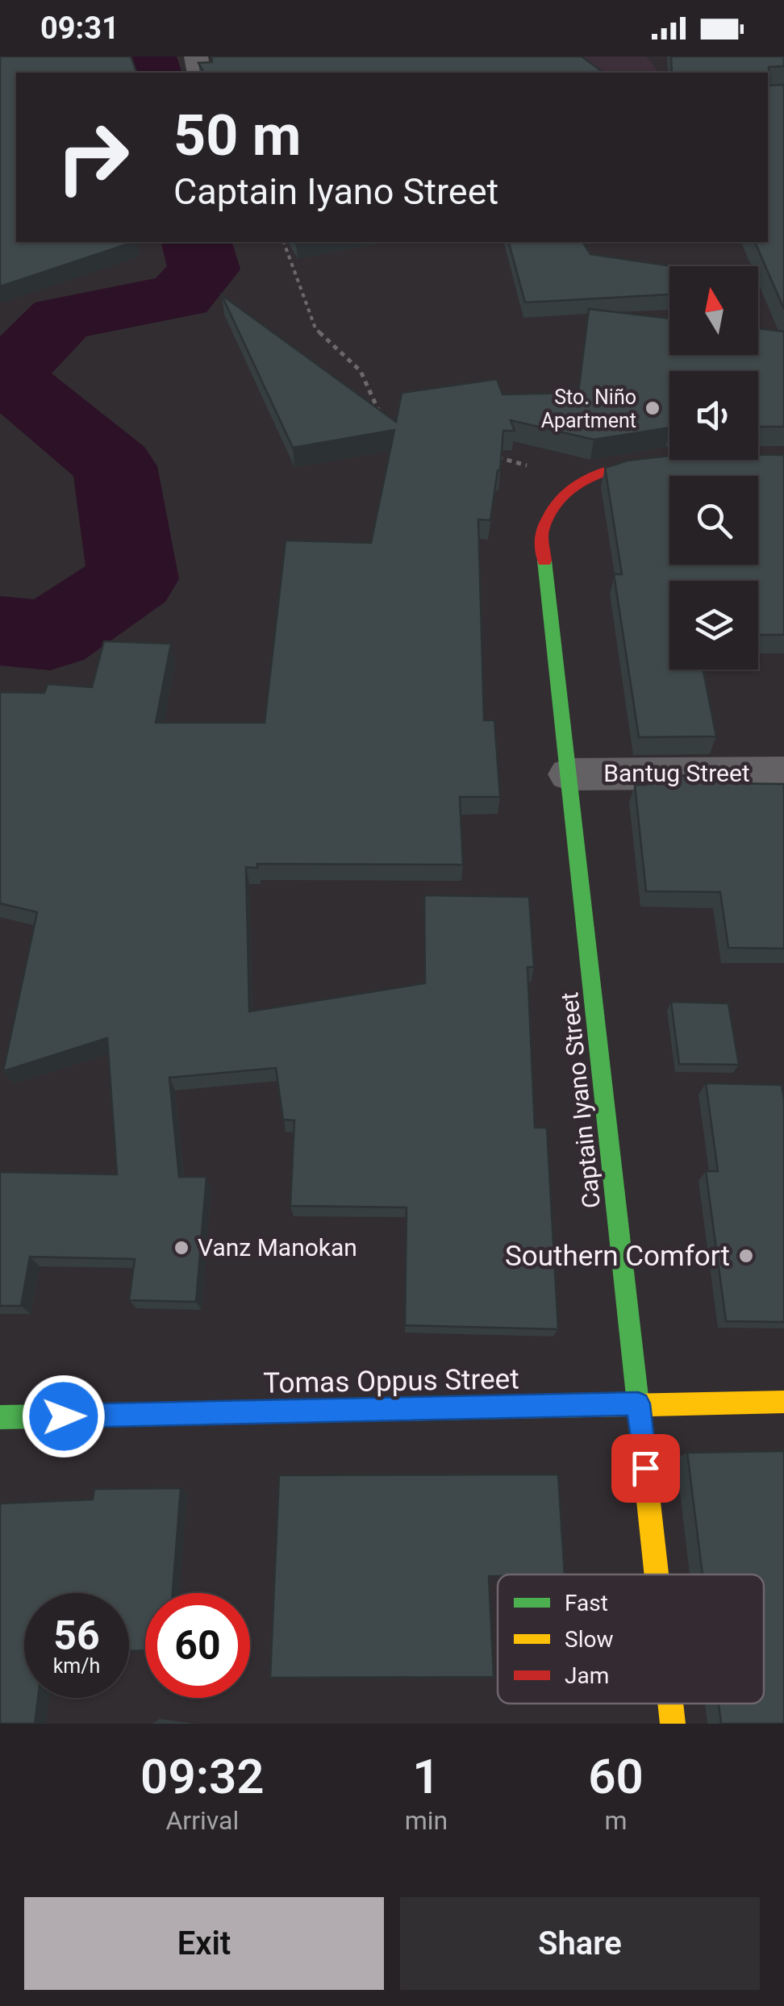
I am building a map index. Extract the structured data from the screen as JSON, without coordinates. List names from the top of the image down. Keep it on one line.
{"streets":{"main road":["Captain Iyano Street","Tomas Oppus Street"],"street":["Bantug Street"]},"crossings":[["Bantug Street","Captain Iyano Street"],["Captain Iyano Street","Tomas Oppus Street"]],"places":["Sto. Niño Apartment","Vanz Manokan","Southern Comfort"],"legend":["Fast","Slow","Jam"],"north":"top","page":{"status":"09:31","turn":["50 m","Captain Iyano Street"],"speed":"56 km/h","limit":"60","eta":["09:32","Arrival","1","min","60","m"],"buttons":["Exit","Share"]}}
